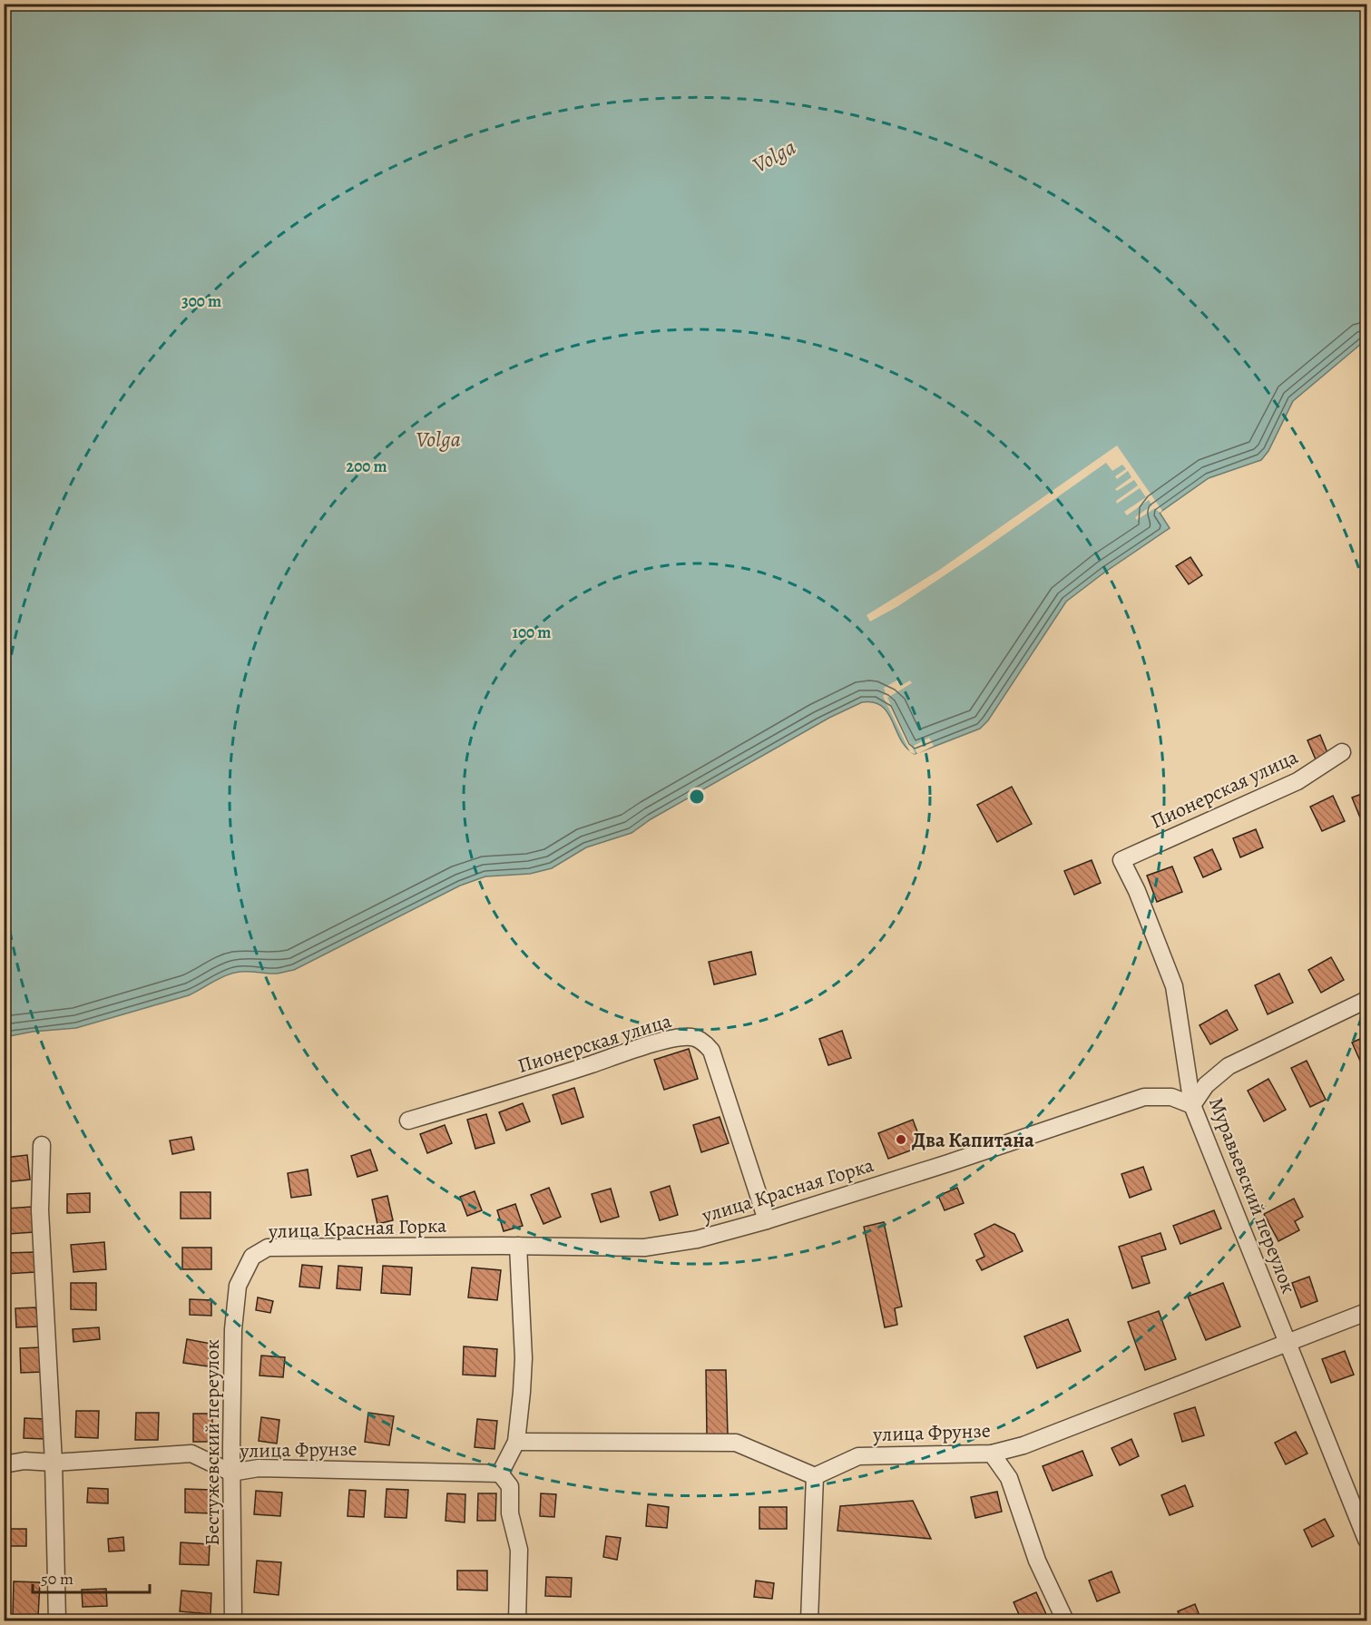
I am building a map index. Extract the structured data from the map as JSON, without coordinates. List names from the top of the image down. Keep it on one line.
{"streets":{"street":["Пионерская улица","улица Красная Горка","Муравьевский переулок","улица Фрунзе","Бестужевский переулок"]},"crossings":[["Пионерская улица","улица Красная Горка"],["Пионерская улица","Муравьевский переулок"],["улица Красная Горка","Муравьевский переулок"],["улица Красная Горка","Бестужевский переулок"],["Муравьевский переулок","улица Фрунзе"],["улица Фрунзе","Бестужевский переулок"]],"water":["Volga"],"places":["Два Капитана"],"scale_bar":"50 m","rings":["300 m","200 m","100 m"]}
